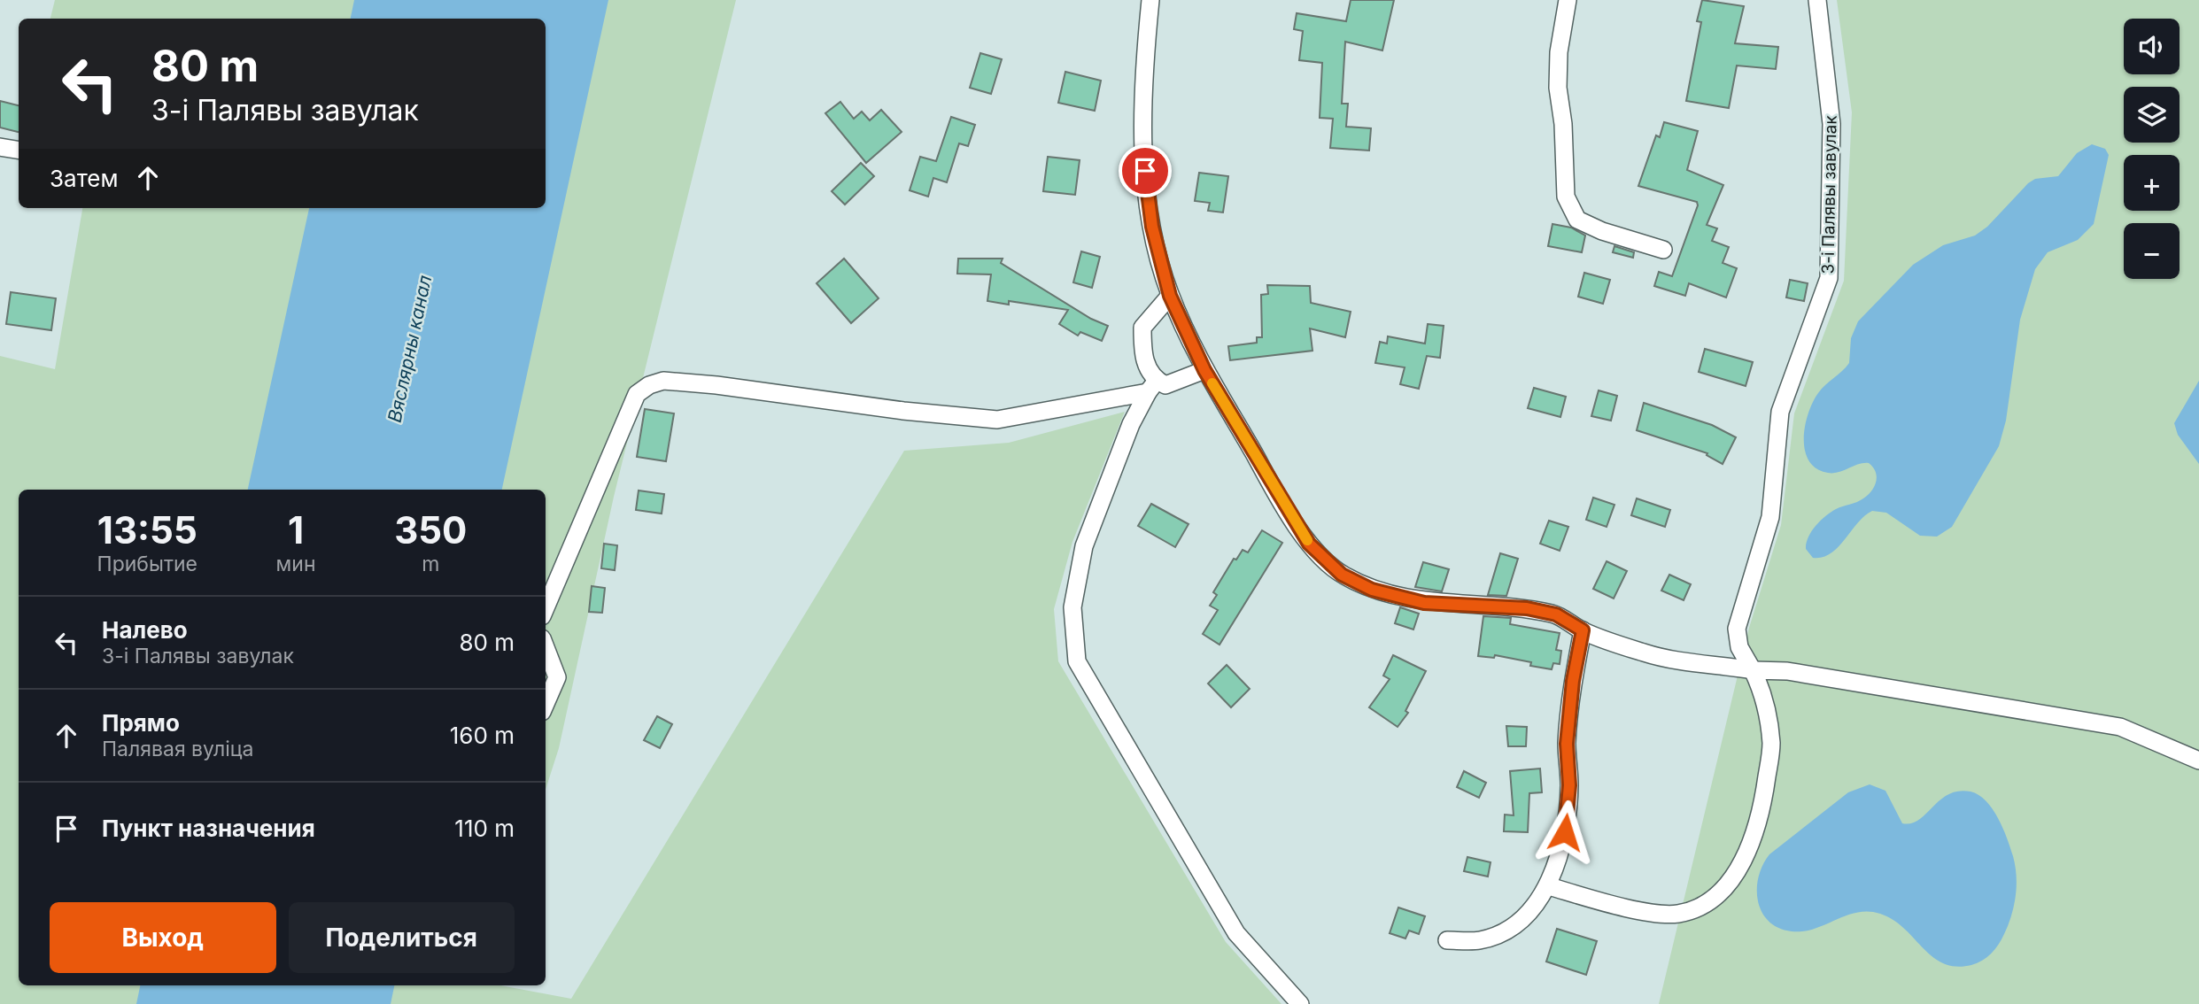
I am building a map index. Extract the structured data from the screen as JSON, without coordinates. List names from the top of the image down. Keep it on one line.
{"streets":{"street":["3-і Палявы завулак"]},"water":["Вяслярны канал"],"page":{"map_buttons":["+","−"],"turn":["80 m","3-і Палявы завулак"],"then":"Затем","eta":["13:55","Прибытие","1","мин","350","m"],"list":[{"name":"Налево","note":"3-і Палявы завулак","value":"80 m"},{"name":"Прямо","note":"Палявая вуліца","value":"160 m"},{"name":"Пункт назначения","value":"110 m"}],"buttons":["Выход","Поделиться"]}}
